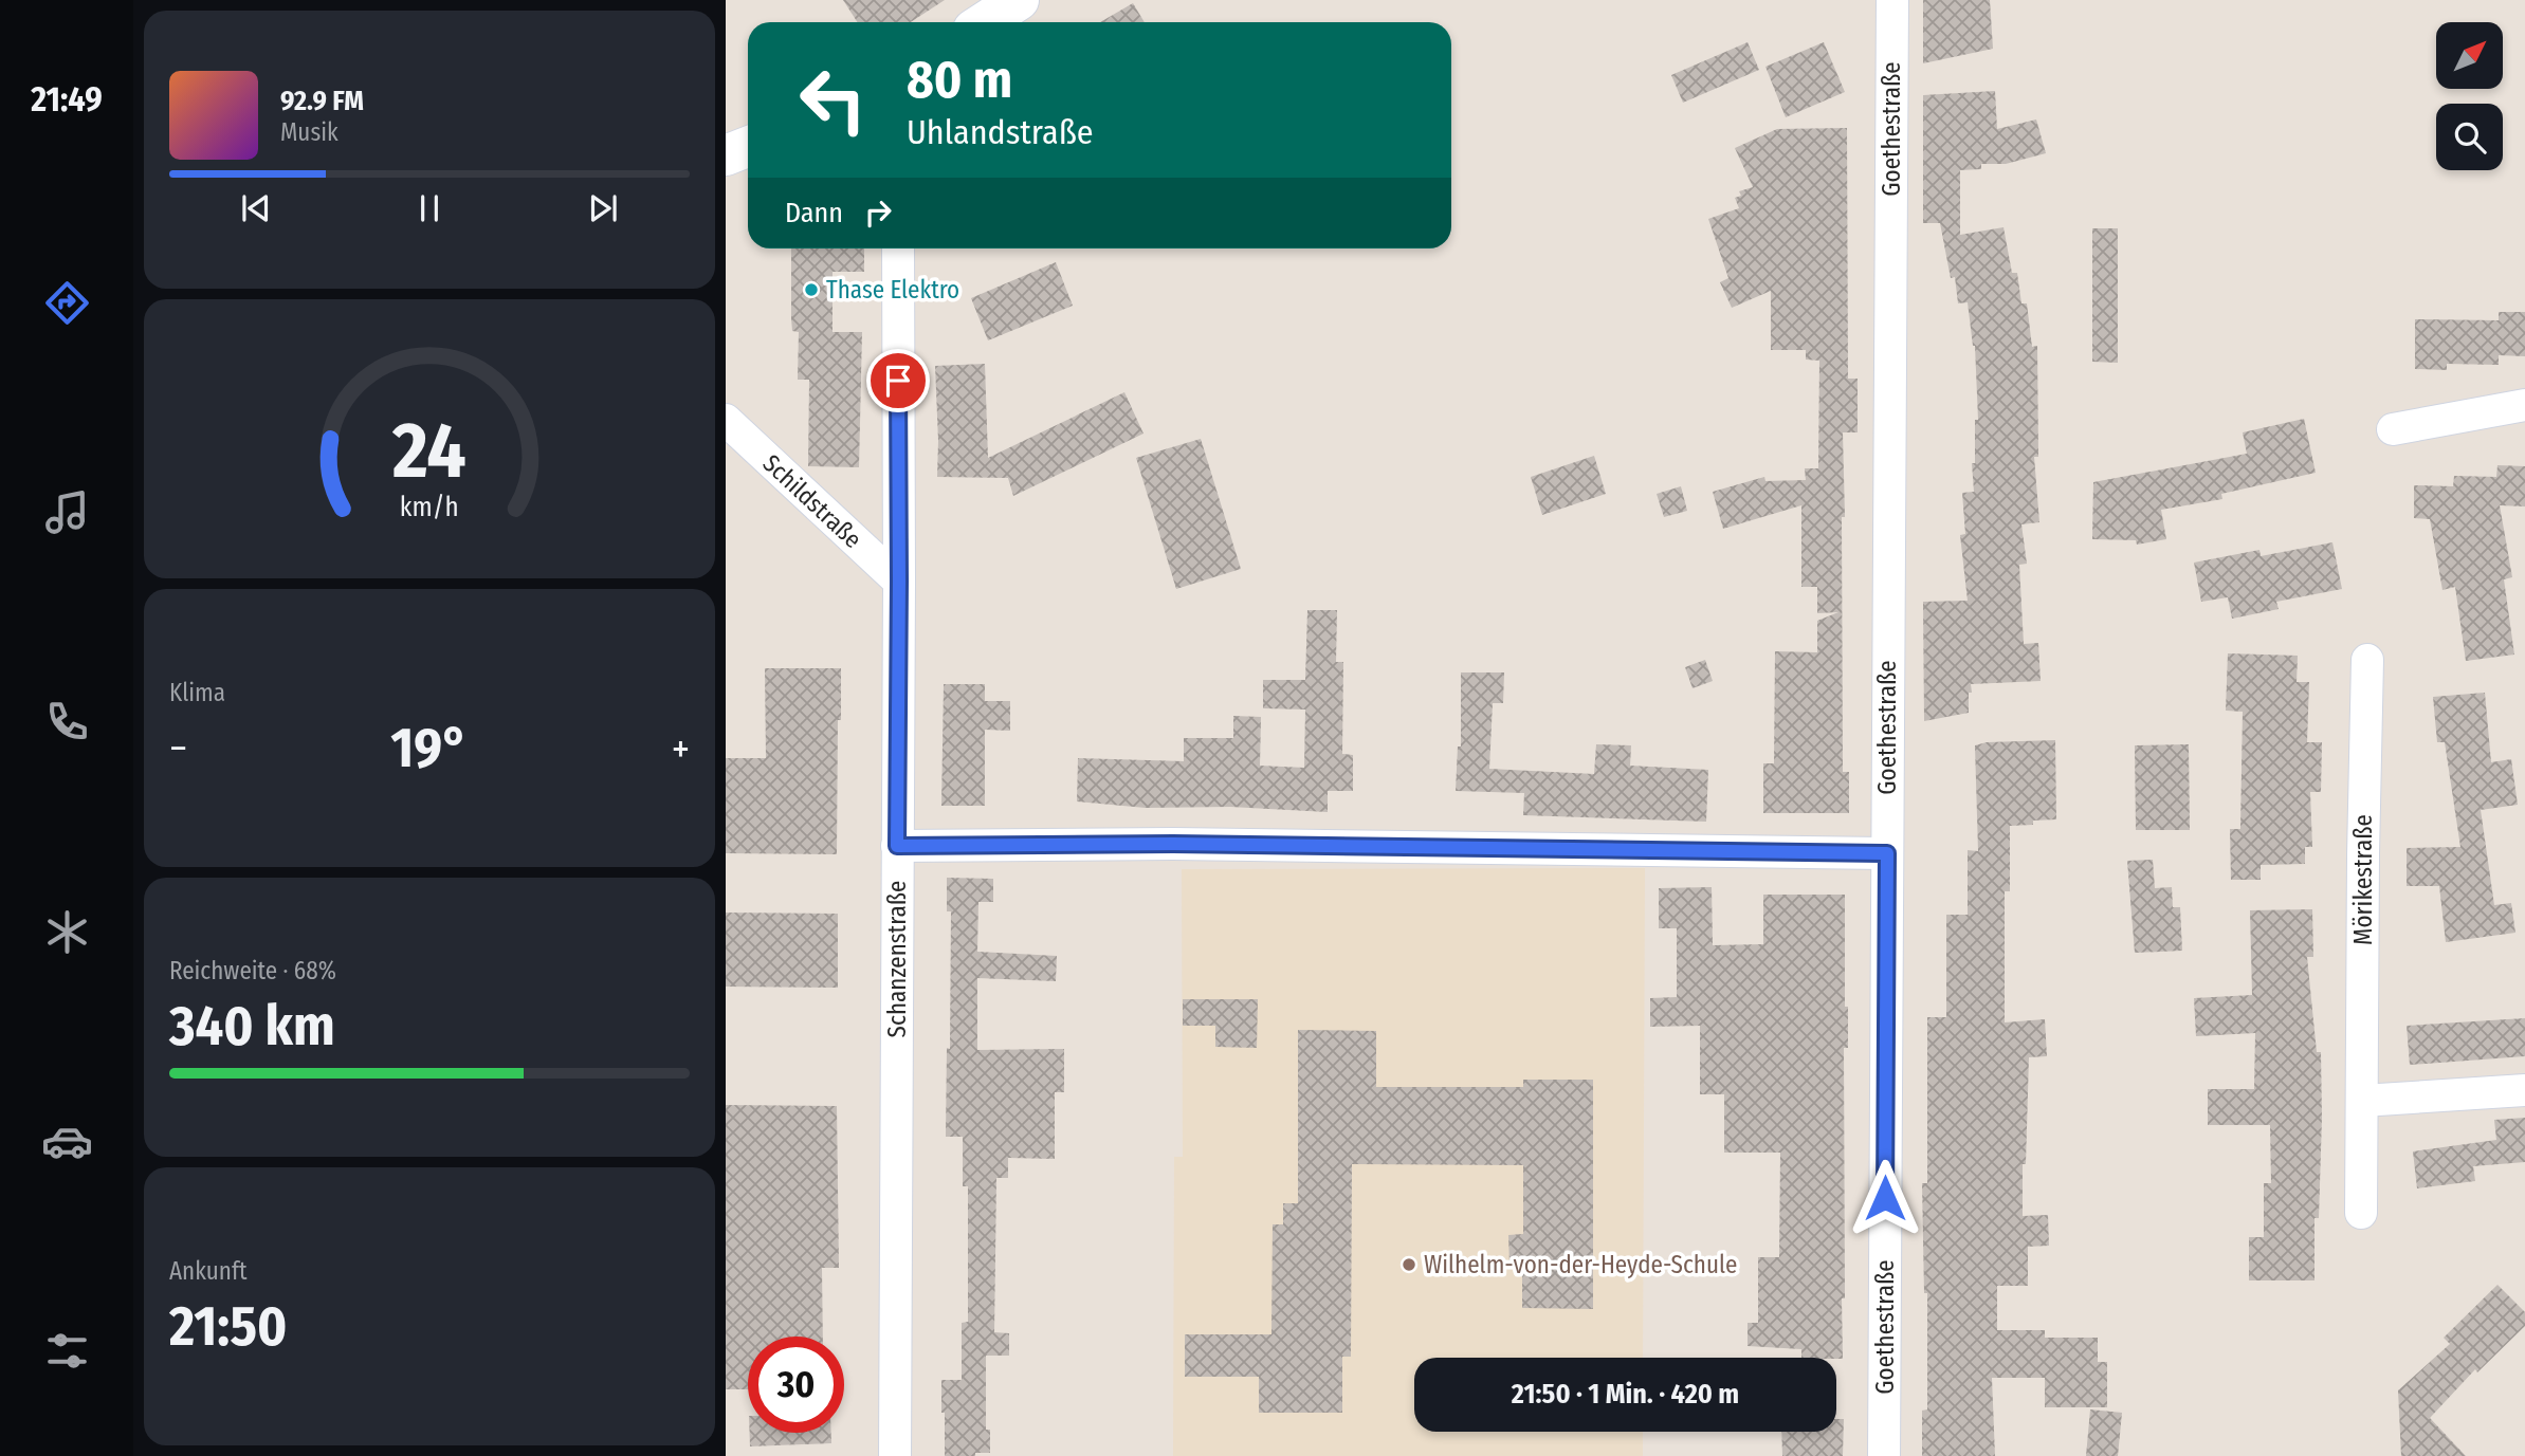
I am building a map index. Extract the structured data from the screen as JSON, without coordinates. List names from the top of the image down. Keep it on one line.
{"streets":{"street":["Goethestraße","Schildstraße","Mörikestraße","Schanzenstraße"]},"crossings":[["Schildstraße","Schanzenstraße"]],"places":["Thase Elektro","Wilhelm-von-der-Heyde-Schule"],"north":"top right","page":{"tabs":"21:49","turn":["80 m","Uhlandstraße"],"song":["92.9 FM","Musik"],"then":"Dann","tile":["Klima",["Reichweite · 68%","340 km"],["Ankunft","21:50"]],"heat":["−","19°","+"],"limit":"30","trip":"21:50 · 1 Min. · 420 m","gauge":["24","km/h"]}}
